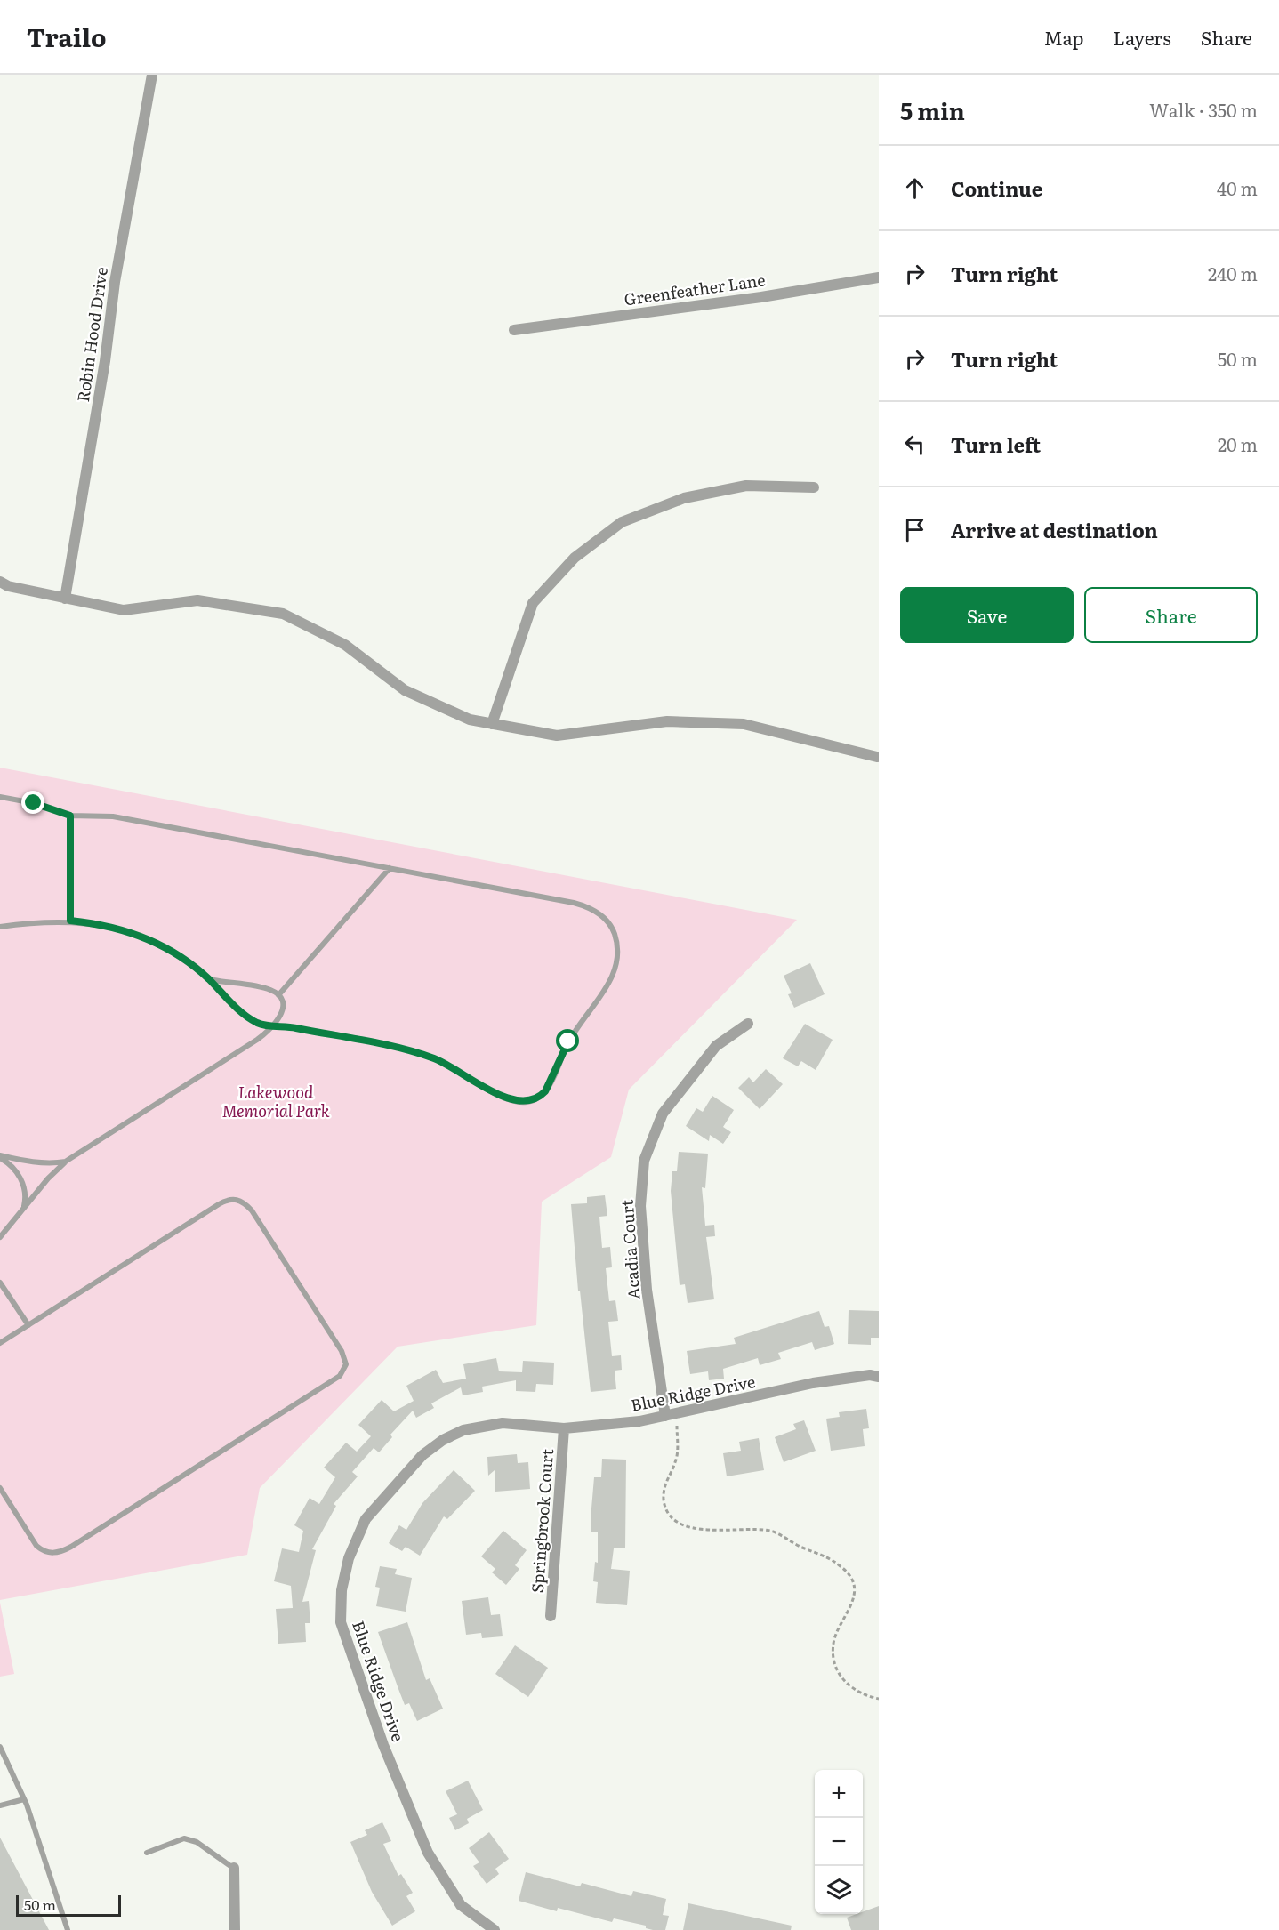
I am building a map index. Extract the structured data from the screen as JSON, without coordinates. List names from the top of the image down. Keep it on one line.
{"streets":{"street":["Greenfeather Lane","Robin Hood Drive","Acadia Court","Blue Ridge Drive","Springbrook Court"]},"crossings":[["Acadia Court","Blue Ridge Drive"],["Blue Ridge Drive","Springbrook Court"]],"parks":["Lakewood Memorial Park"],"scale_bar":"50 m","page":{"header":"Trailo","nav":["Map","Layers","Share"],"heading":["5 min","Walk · 350 m"],"list":[["Continue","40 m"],["Turn right","240 m"],["Turn right","50 m"],["Turn left","20 m"],"Arrive at destination"],"buttons":["Save","Share"],"map_buttons":["+","−"],"scale":"50 m"}}
